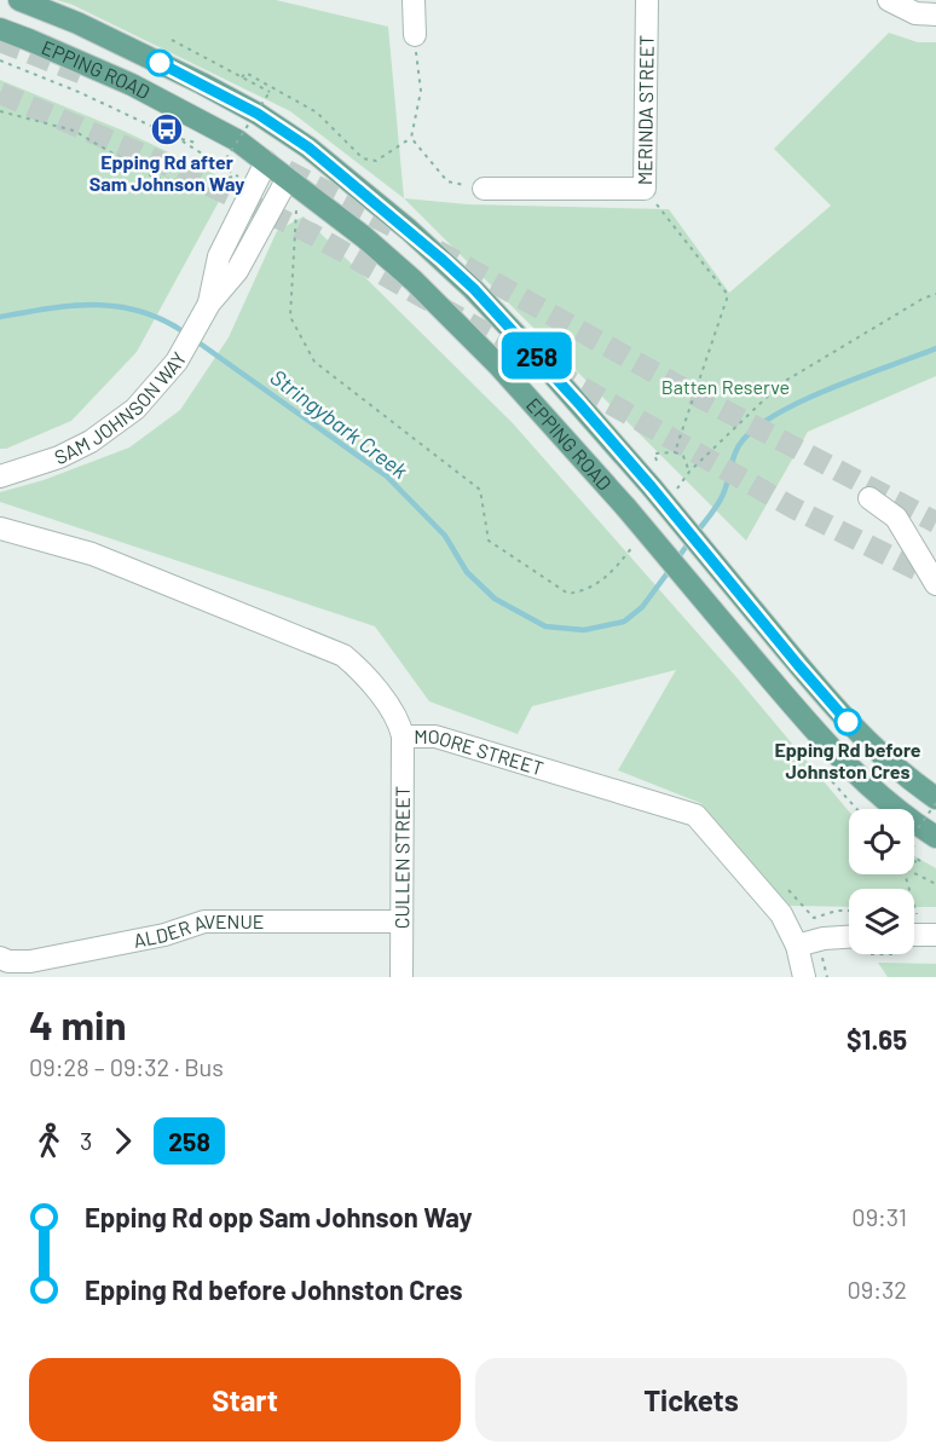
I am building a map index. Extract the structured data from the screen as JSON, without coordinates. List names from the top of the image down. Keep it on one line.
{"streets":{"main road":["EPPING ROAD","SAM JOHNSON WAY"],"street":["MERINDA STREET","MOORE STREET","CULLEN STREET","ALDER AVENUE"]},"crossings":[["EPPING ROAD","SAM JOHNSON WAY"],["MOORE STREET","CULLEN STREET"],["CULLEN STREET","ALDER AVENUE"]],"water":["Stringybark Creek"],"parks":["Batten Reserve"],"places":{"bus stop":["Epping Rd after Sam Johnson Way"],"other":["Epping Rd before Johnston Cres"]},"lines":["bus line 258"],"page":{"on_map":"258","heading":["4 min","09:28 – 09:32 · Bus","$1.65"],"legs":["3","258"],"list":[{"name":"Epping Rd opp Sam Johnson Way","value":"09:31"},{"name":"Epping Rd before Johnston Cres","value":"09:32"}],"buttons":["Start","Tickets"]}}
